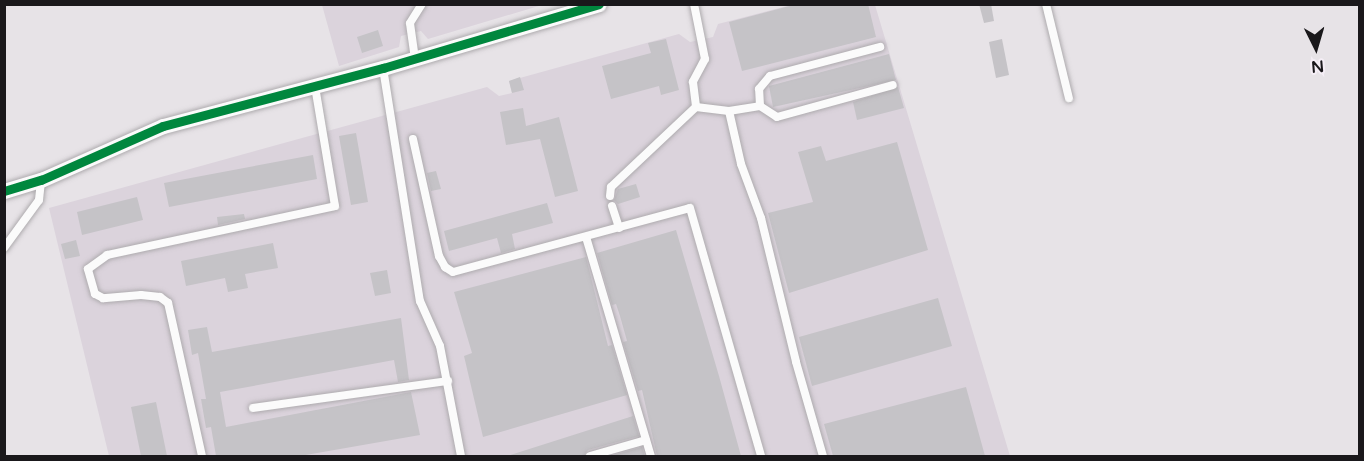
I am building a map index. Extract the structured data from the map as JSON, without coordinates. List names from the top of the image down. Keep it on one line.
{"north":"bottom"}
